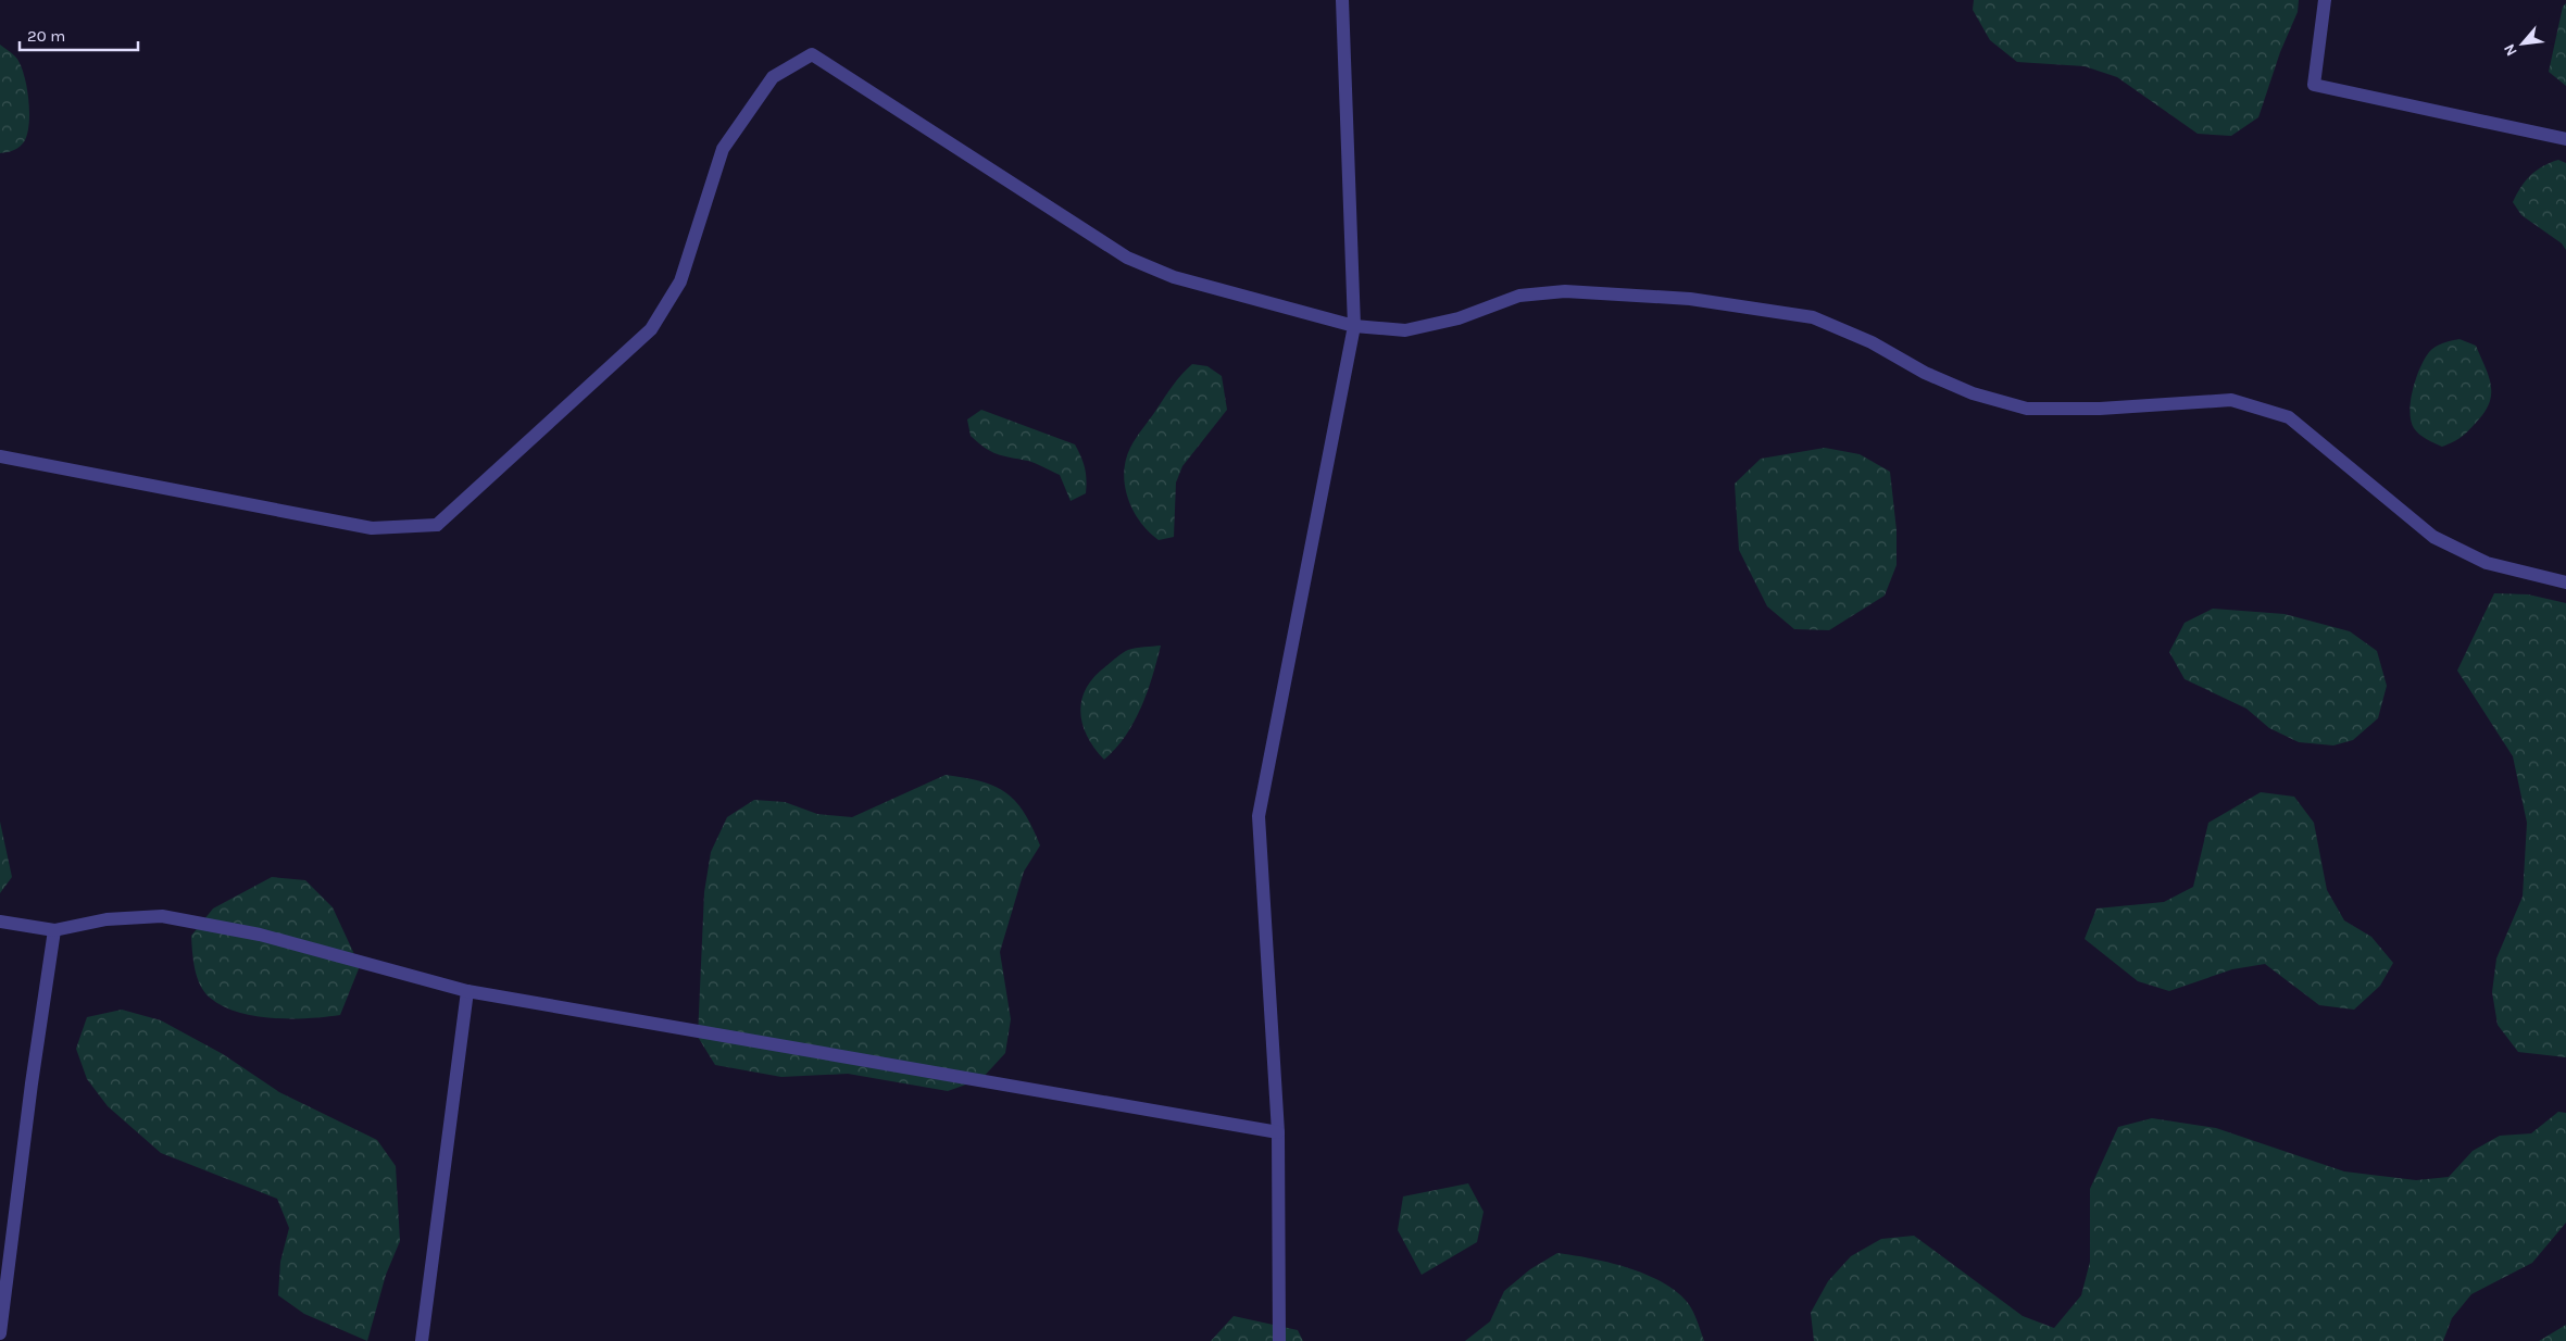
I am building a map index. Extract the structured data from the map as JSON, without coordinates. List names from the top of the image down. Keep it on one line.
{"scale_bar":"20 m","north":"bottom left"}
